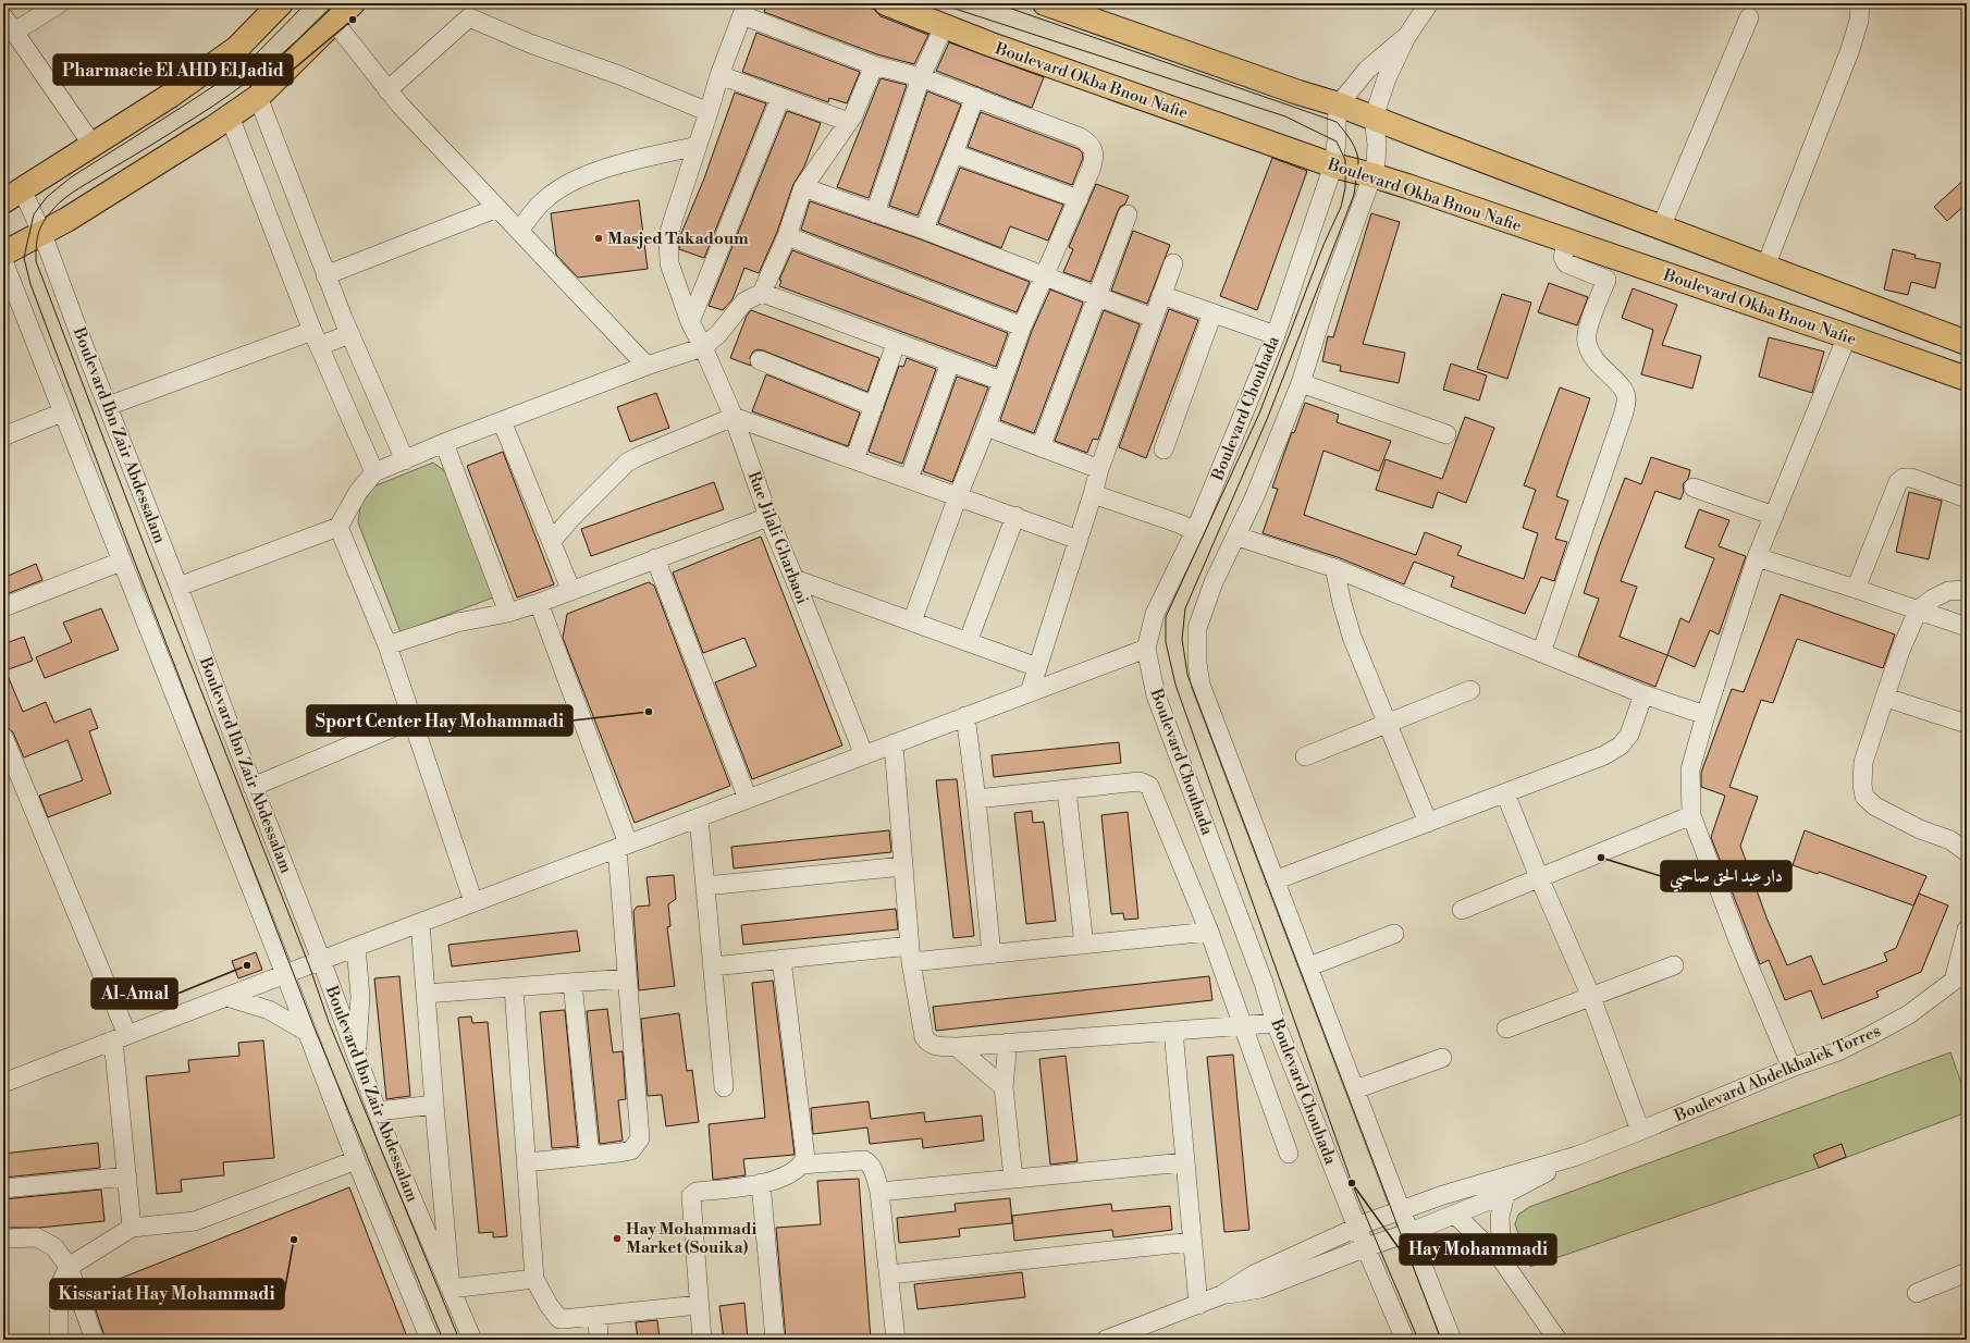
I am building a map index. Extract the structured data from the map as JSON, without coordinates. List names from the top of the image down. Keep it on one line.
{"streets":{"main road":["Boulevard Okba Bnou Nafie"],"street":["Boulevard Chouhada","Boulevard Ibn Zair Abdessalam","Rue Jilali Gharbaoi","Boulevard Abdelkhalek Torres"]},"crossings":[["Boulevard Okba Bnou Nafie","Boulevard Chouhada"],["Boulevard Chouhada","Boulevard Abdelkhalek Torres"]],"places":["Pharmacie El AHD El Jadid","Masjed Takadoum","Sport Center Hay Mohammadi","دار عبد الحق صاحبي","Al-Amal","Hay Mohammadi","Hay Mohammadi Market (Souika)","Kissariat Hay Mohammadi"]}
